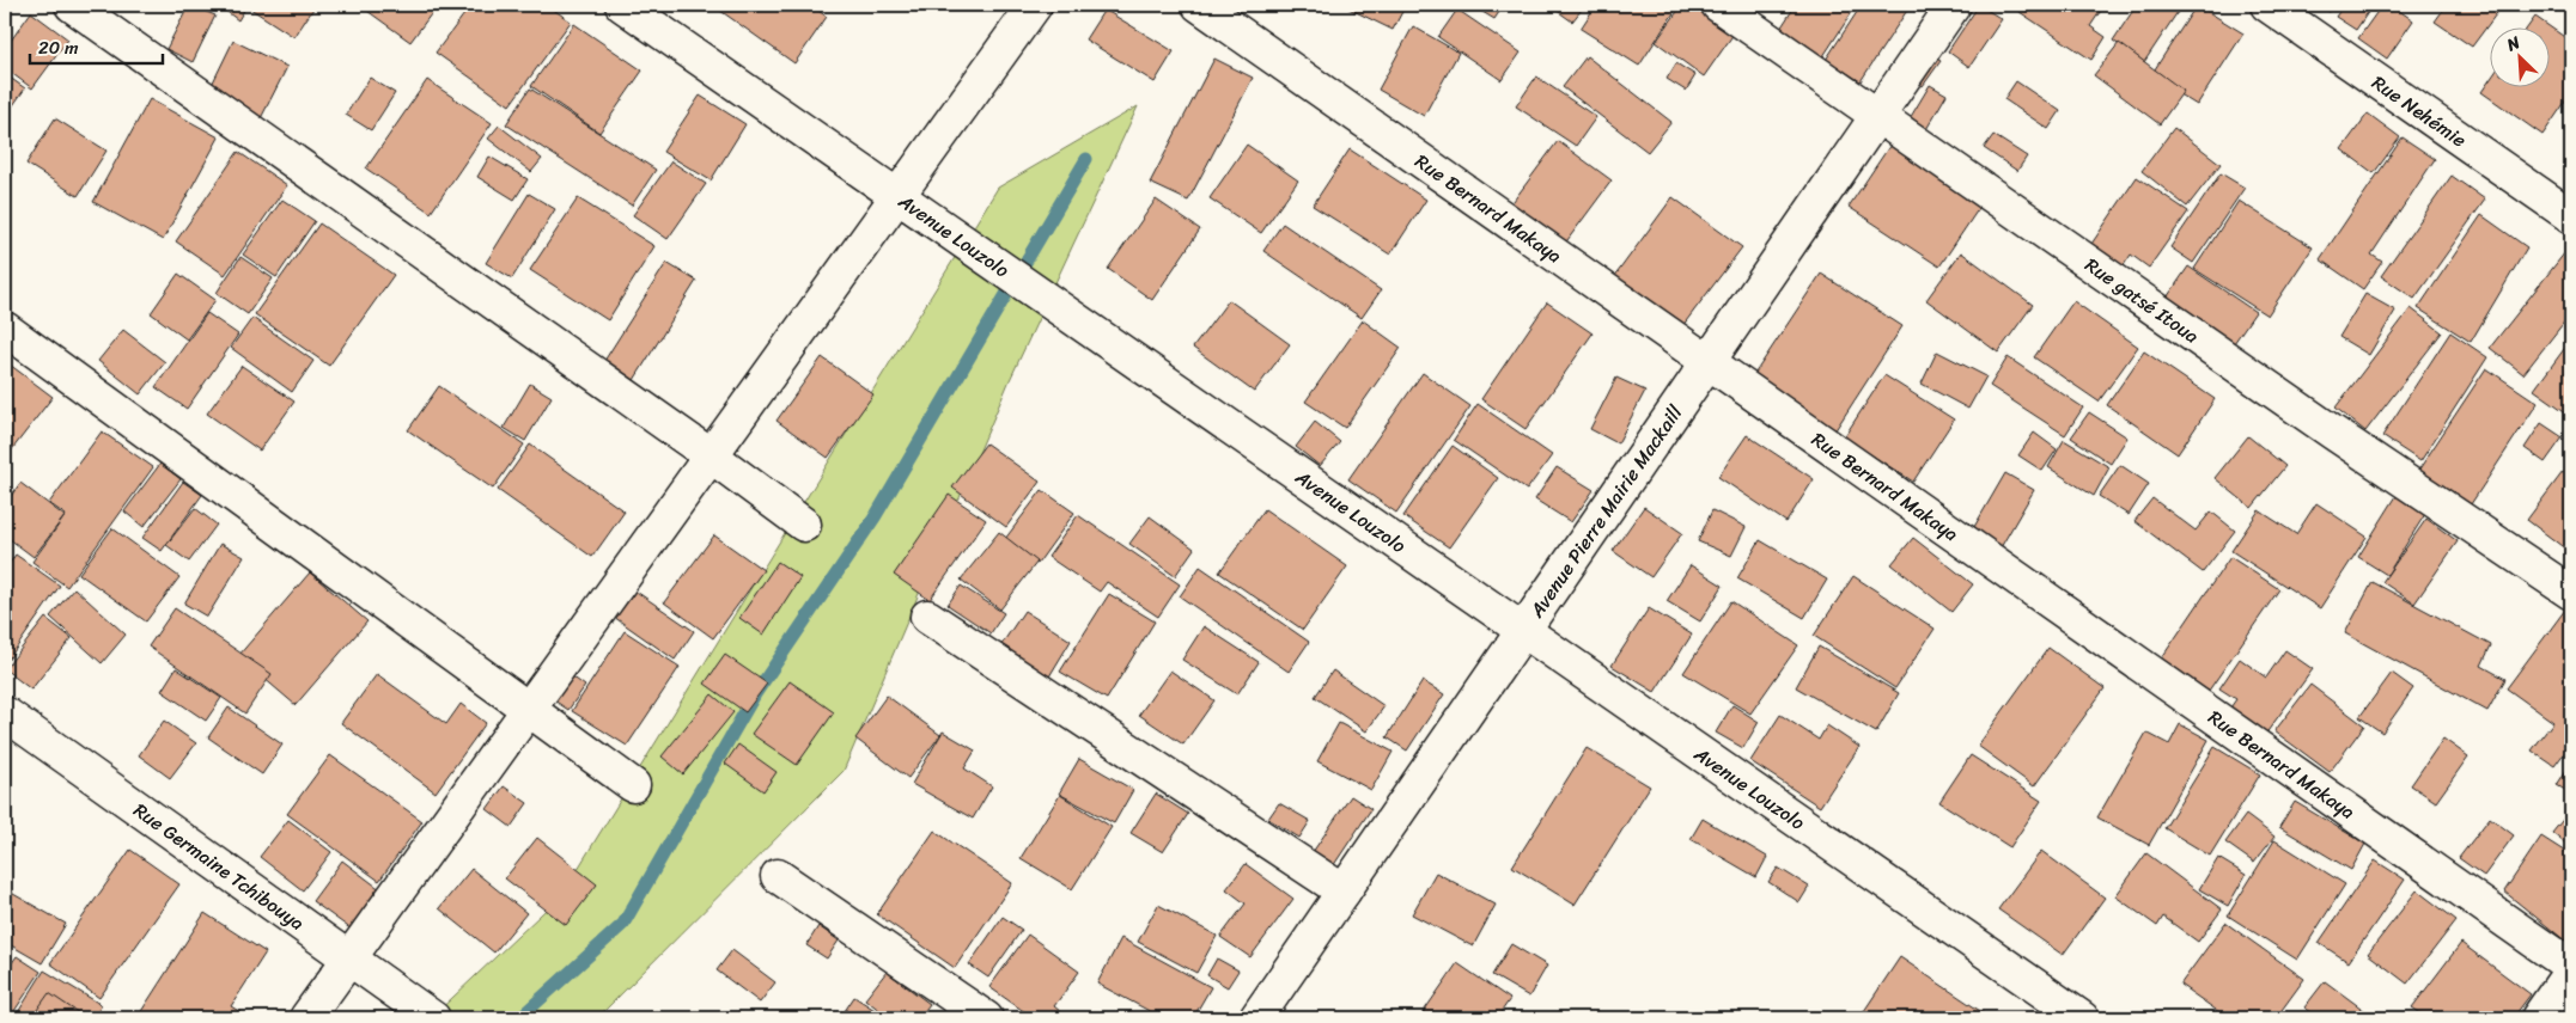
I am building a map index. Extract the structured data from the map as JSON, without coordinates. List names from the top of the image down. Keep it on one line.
{"streets":{"street":["Rue Nehémie","Rue Bernard Makaya","Avenue Louzolo","Rue gatsé Itoua","Avenue Pierre Mairie Mackaill","Rue Germaine Tchibouya"]},"crossings":[["Rue Bernard Makaya","Avenue Pierre Mairie Mackaill"],["Avenue Louzolo","Avenue Pierre Mairie Mackaill"],["Rue gatsé Itoua","Avenue Pierre Mairie Mackaill"]],"scale_bar":"20 m","north":"top left"}
